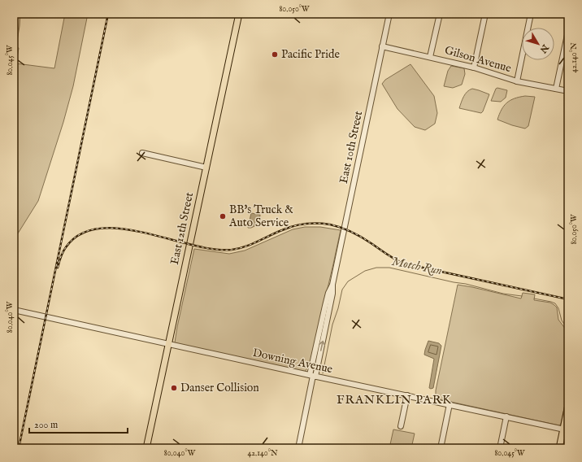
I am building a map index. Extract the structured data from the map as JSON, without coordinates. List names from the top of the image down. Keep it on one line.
{"streets":{"main road":["East 12th Street"],"street":["Gilson Avenue","East 10th Street","Downing Avenue"]},"crossings":[["Gilson Avenue","East 10th Street"],["East 10th Street","Downing Avenue"],["East 12th Street","Downing Avenue"]],"districts":["FRANKLIN PARK"],"water":["Motch Run"],"places":["Pacific Pride","BB's Truck & Auto Service","Danser Collision"],"scale_bar":"200 m","north":"bottom right","coordinates":["80.050°W","42.140°N","80.045°W","80.040°W"]}
